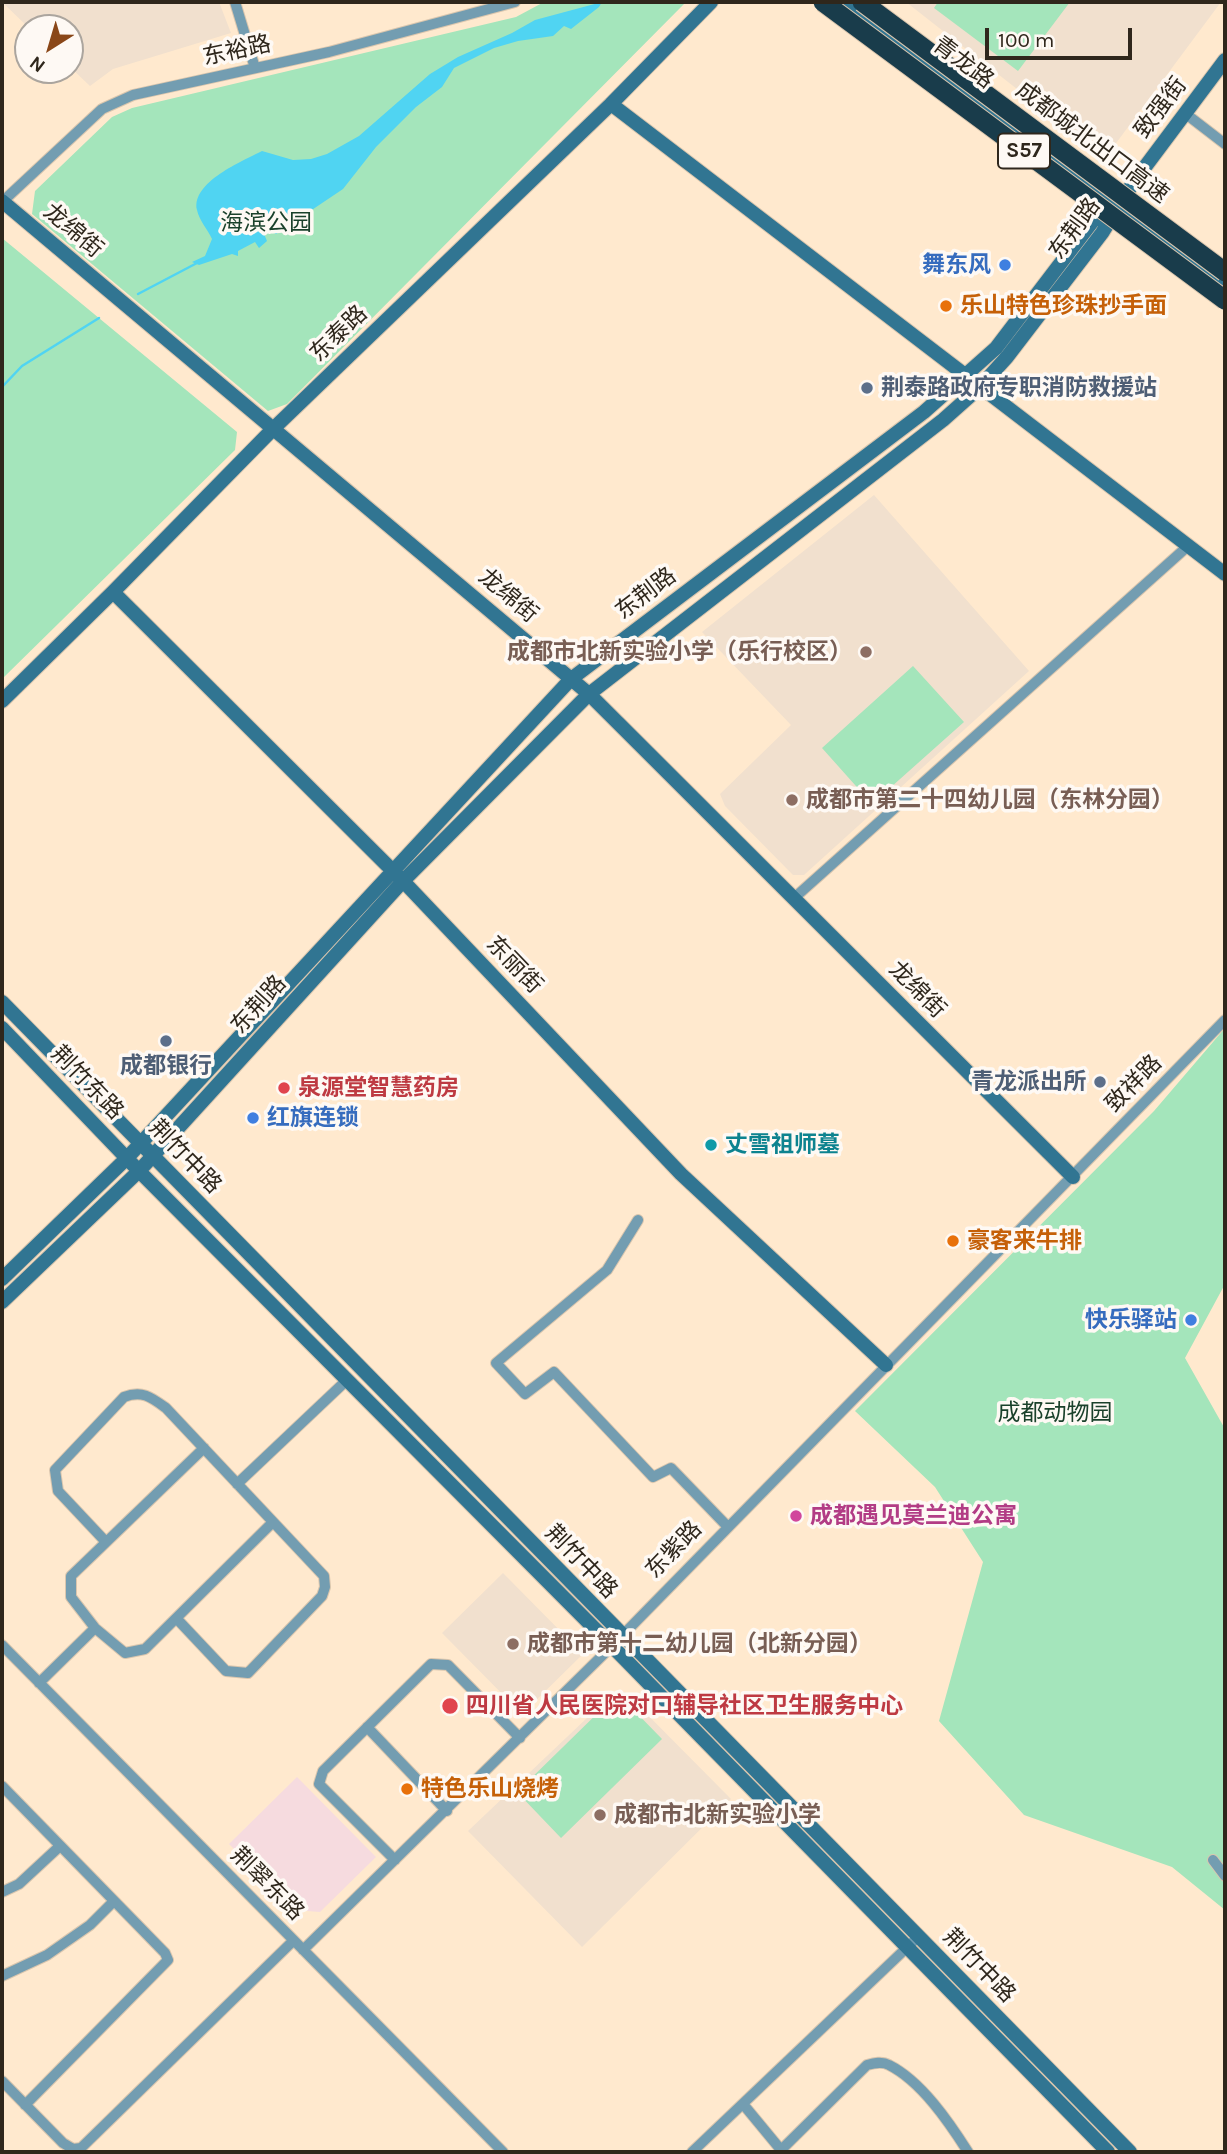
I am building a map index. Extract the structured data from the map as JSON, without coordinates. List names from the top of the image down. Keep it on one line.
{"streets":{"highway":["成都城北出口高速","S57"],"street":["东裕路","青龙路","致强街","东荆路","龙绵街","东泰路","东丽街","荆竹东路","致祥路","荆竹中路","东紫路","荆翠东路"]},"crossings":[["东裕路","龙绵街"],["青龙路","东荆路"],["致强街","东荆路"],["东荆路","龙绵街"],["东荆路","东丽街"],["东荆路","荆竹东路"],["东荆路","荆竹中路"],["龙绵街","东泰路"],["龙绵街","致祥路"],["龙绵街","东紫路"],["东泰路","东丽街"],["东丽街","东紫路"],["荆竹东路","荆竹中路"],["致祥路","东紫路"],["荆竹中路","东紫路"],["东紫路","荆翠东路"]],"parks":["海滨公园","成都动物园"],"places":["舞东风","乐山特色珍珠抄手面","荆泰路政府专职消防救援站","成都市北新实验小学（乐行校区）","成都市第二十四幼儿园（东林分园）","成都银行","青龙派出所","泉源堂智慧药房","红旗连锁","丈雪祖师墓","豪客来牛排","快乐驿站","成都遇见莫兰迪公寓","成都市第十二幼儿园（北新分园）","四川省人民医院对口辅导社区卫生服务中心","特色乐山烧烤","成都市北新实验小学"],"scale_bar":"100 m","north":"bottom left"}
